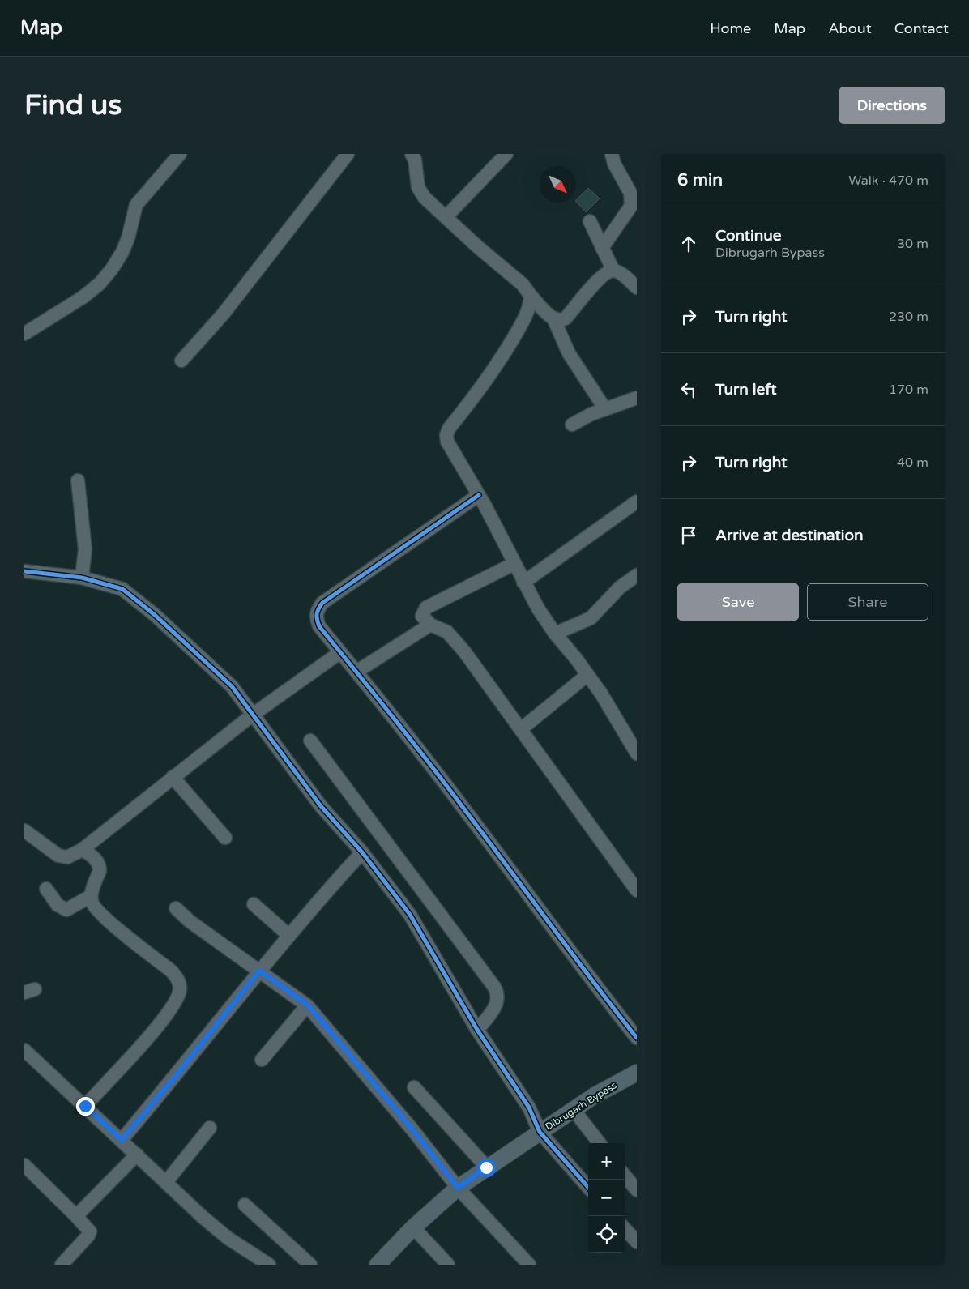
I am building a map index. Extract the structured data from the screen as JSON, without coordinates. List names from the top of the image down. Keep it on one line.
{"streets":{"main road":["Dibrugarh Bypass"]},"north":"bottom right","page":{"header":"Map","nav":["Home","Map","About","Contact"],"buttons":["Directions",["Save","Share"]],"title":"Find us","heading":["6 min","Walk · 470 m"],"list":[["Continue","Dibrugarh Bypass","30 m"],["Turn right","230 m"],["Turn left","170 m"],["Turn right","40 m"],"Arrive at destination"],"map_buttons":["+","−"]}}
